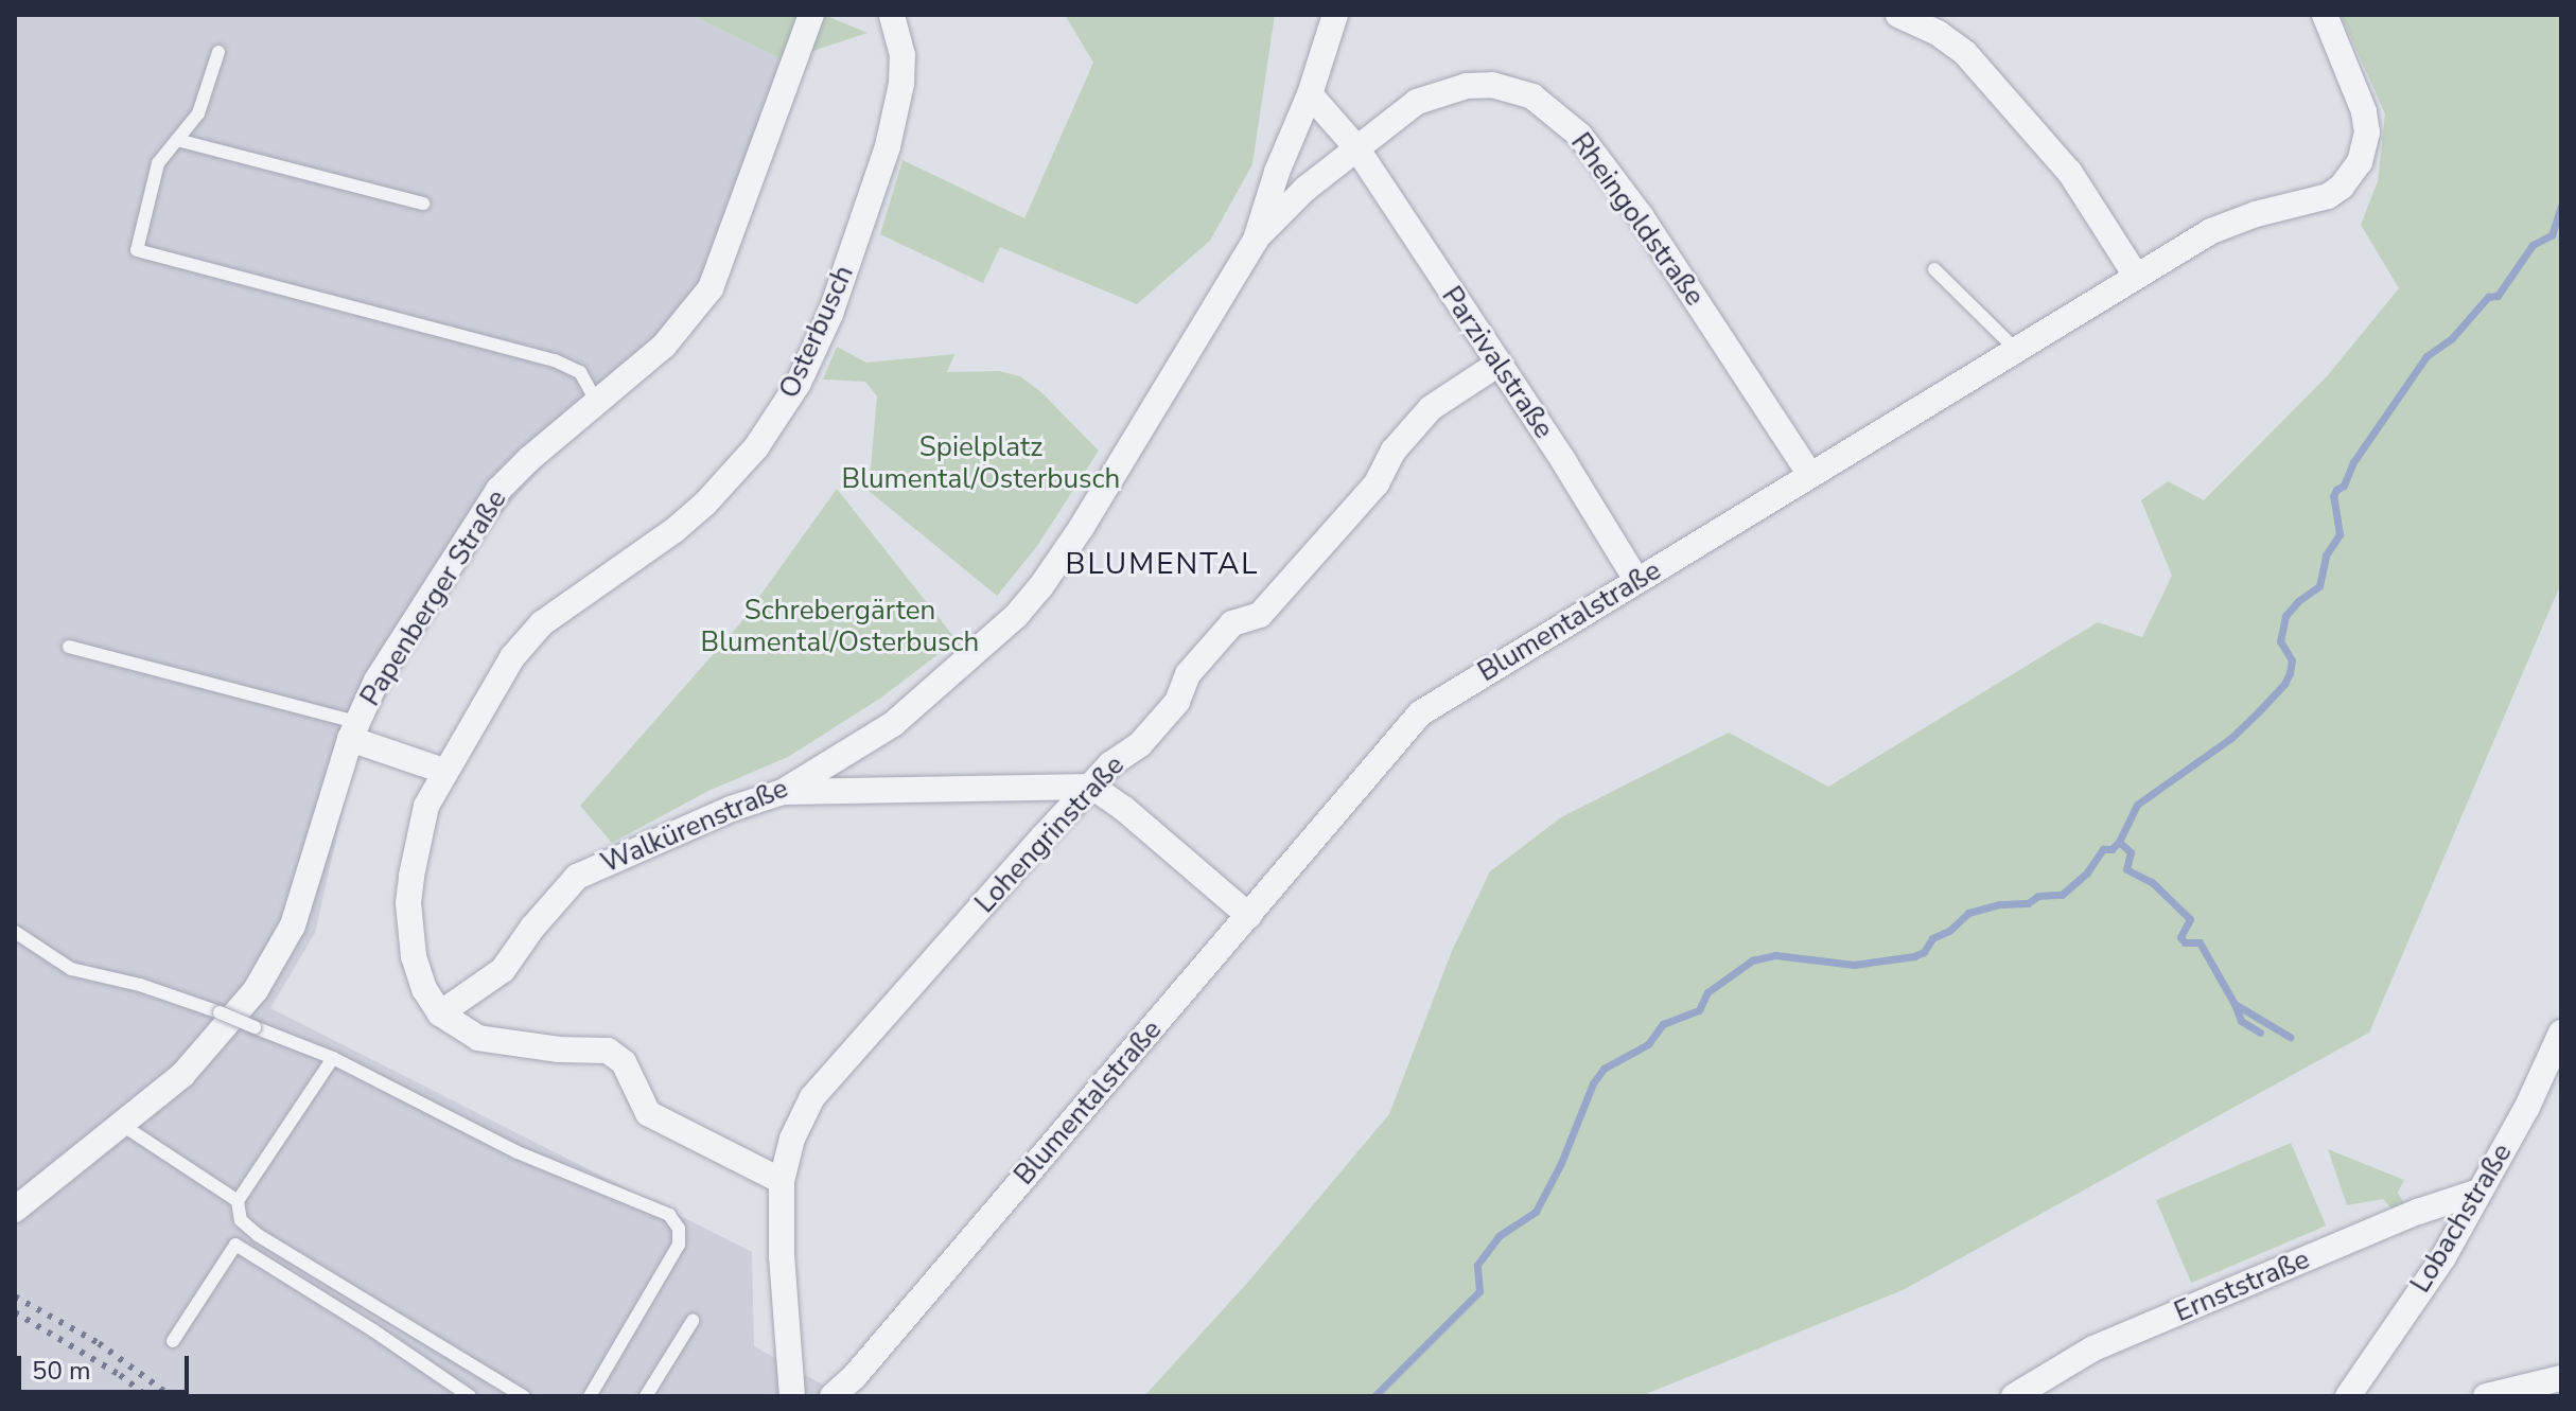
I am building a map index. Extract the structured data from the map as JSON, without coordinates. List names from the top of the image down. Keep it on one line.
{"streets":{"street":["Rheingoldstraße","Osterbusch","Parzivalstraße","Papenberger Straße","Blumentalstraße","Walkürenstraße","Lohengrinstraße","Lobachstraße","Ernststraße"]},"crossings":[["Rheingoldstraße","Parzivalstraße"],["Rheingoldstraße","Blumentalstraße"],["Rheingoldstraße","Walkürenstraße"],["Osterbusch","Walkürenstraße"],["Osterbusch","Lohengrinstraße"],["Parzivalstraße","Blumentalstraße"],["Parzivalstraße","Walkürenstraße"],["Parzivalstraße","Lohengrinstraße"],["Lobachstraße","Ernststraße"]],"districts":["BLUMENTAL"],"parks":["Spielplatz Blumental/Osterbusch","Schrebergärten Blumental/Osterbusch"],"scale_bar":"50 m"}
